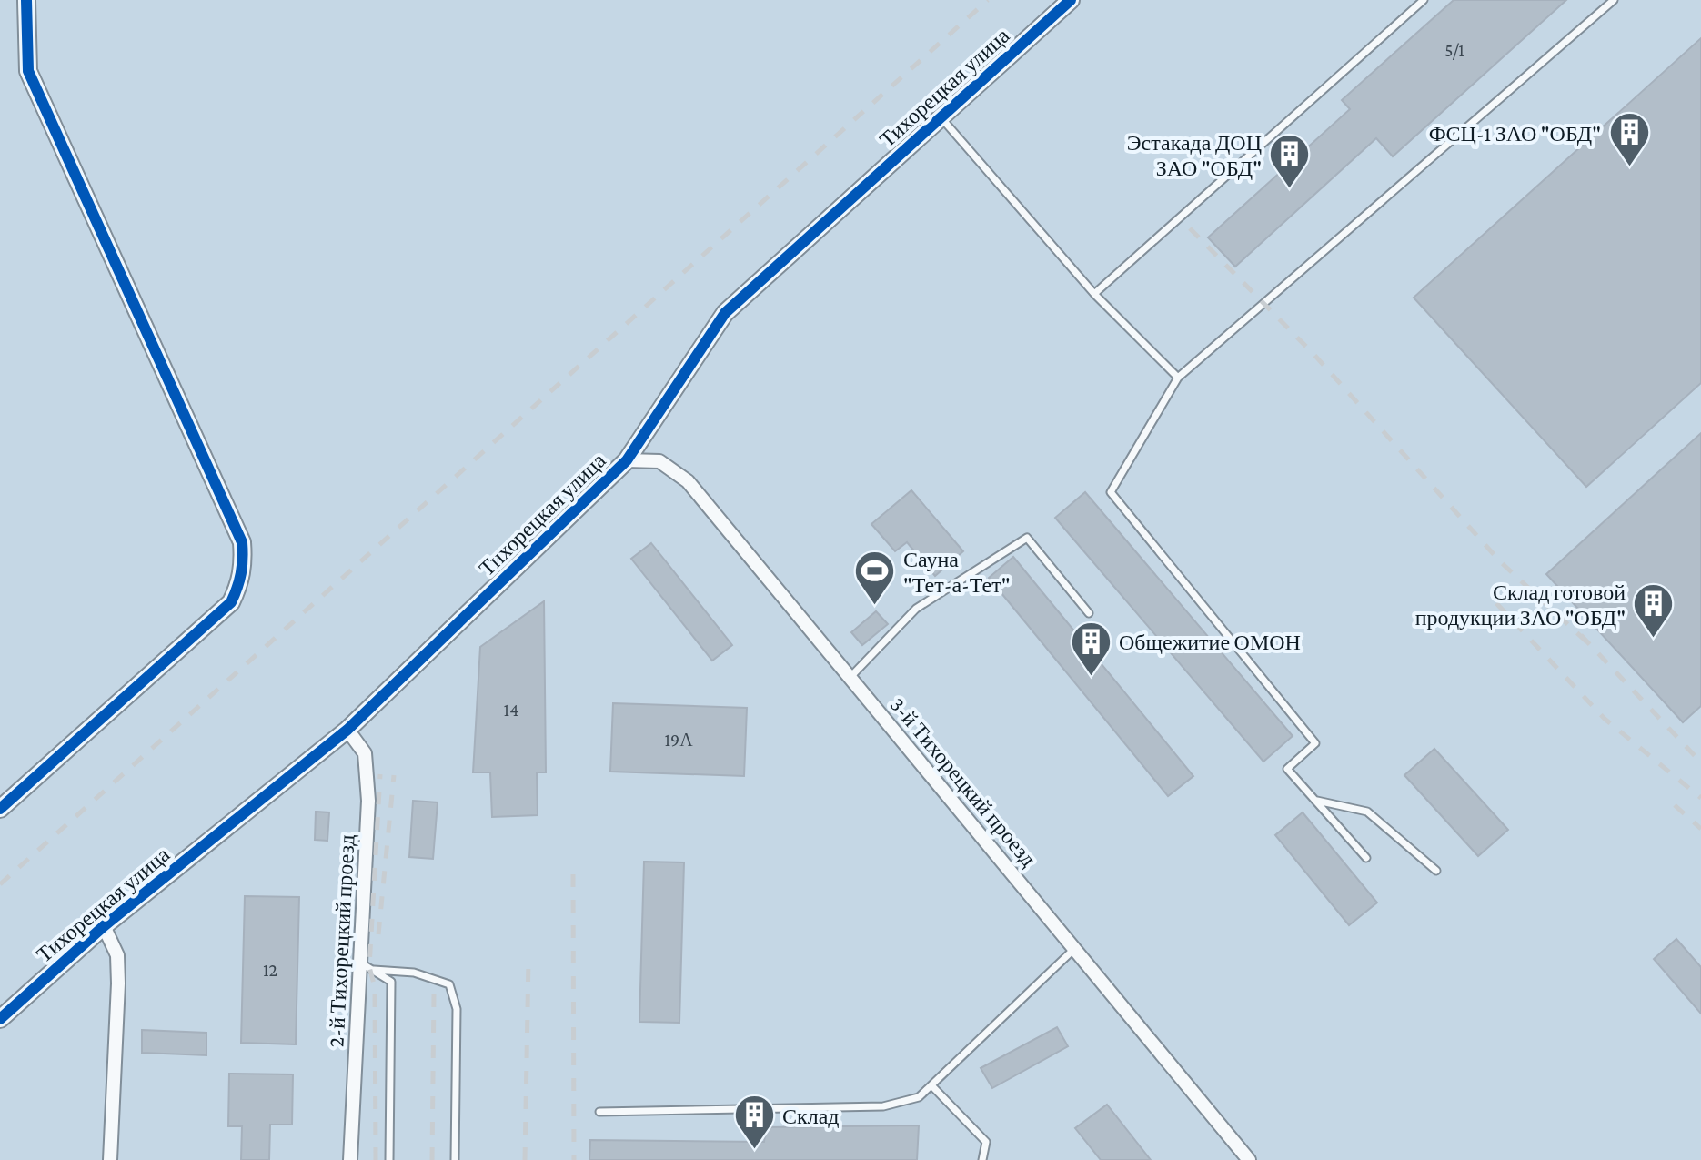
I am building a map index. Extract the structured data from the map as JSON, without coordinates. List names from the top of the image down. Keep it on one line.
{"streets":{"street":["Тихорецкая улица","3-й Тихорецкий проезд","2-й Тихорецкий проезд"]},"crossings":[["Тихорецкая улица","3-й Тихорецкий проезд"],["Тихорецкая улица","2-й Тихорецкий проезд"]],"places":{"building":["ФСЦ-1 ЗАО \"ОБД\"","Эстакада ДОЦ ЗАО \"ОБД\"","Склад готовой продукции ЗАО \"ОБД\"","Общежитие ОМОН","Склад"],"sports":["Сауна \"Тет-а-Тет\""]},"house_numbers":["5/1","14","19А","12"]}
